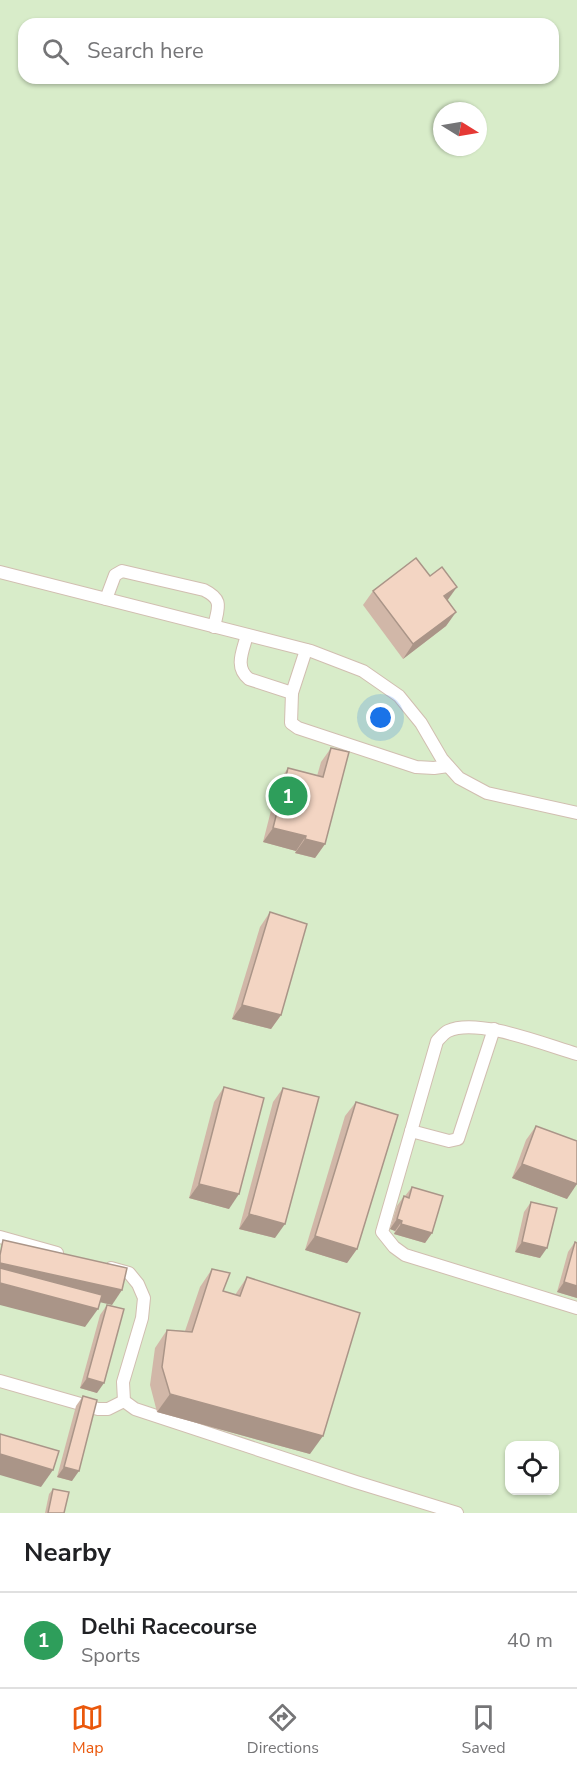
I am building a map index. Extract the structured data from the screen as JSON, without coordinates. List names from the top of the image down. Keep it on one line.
{"north":"right","page":{"search":"Search here","pins":"1","heading":"Nearby","list":[{"mark":"1","name":"Delhi Racecourse","note":"Sports","value":"40 m"}],"nav":["Map","Directions","Saved"]}}
